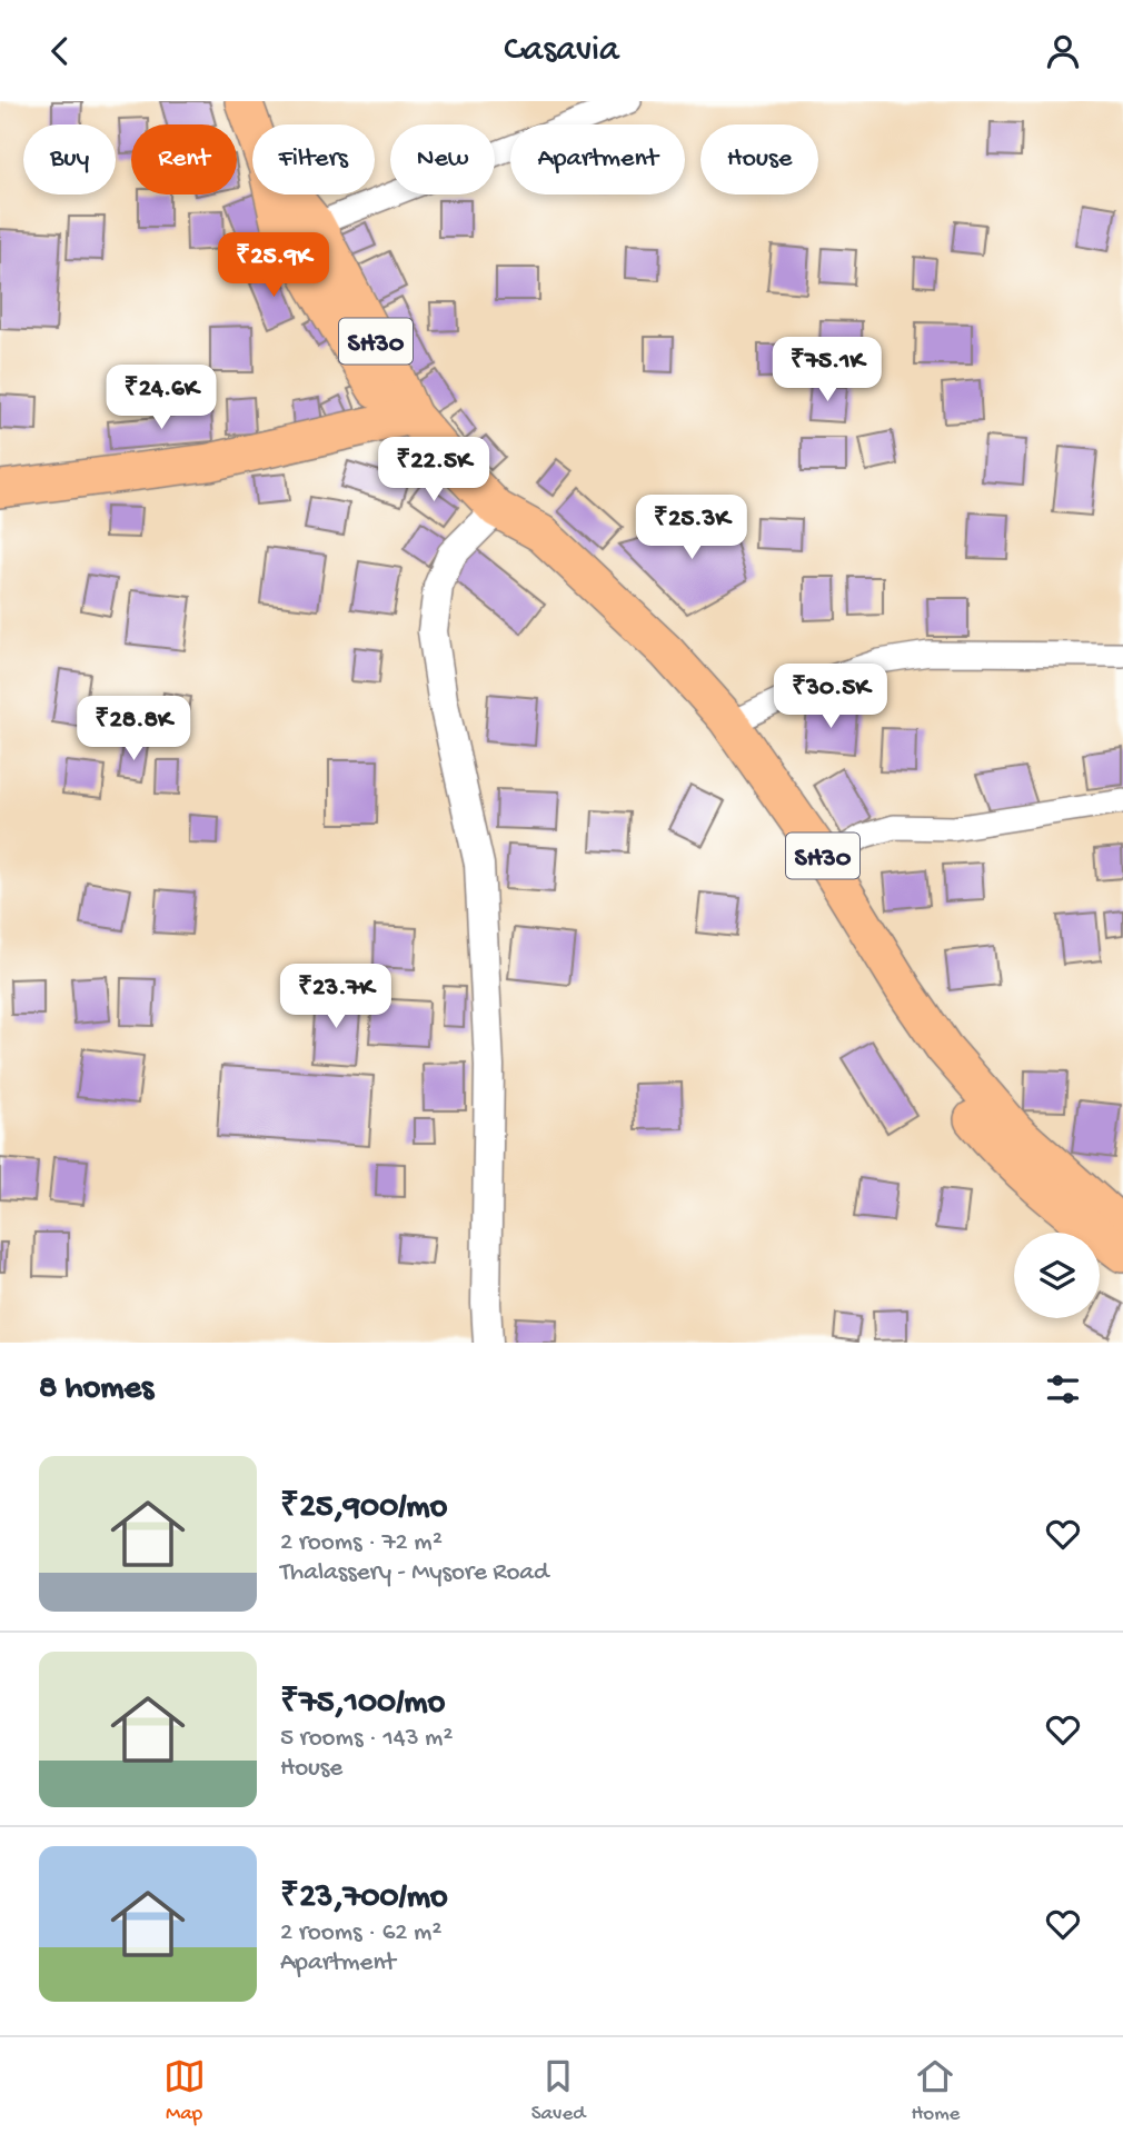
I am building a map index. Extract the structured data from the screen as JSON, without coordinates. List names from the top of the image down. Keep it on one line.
{"streets":{"main road":["SH30"]},"page":{"header":"Casavia","chip":["Buy","Rent","Filters","New","Apartment","House"],"price":["₹25.9K","₹75.1K","₹24.6K","₹22.5K","₹25.3K","₹30.5K","₹28.8K","₹23.7K"],"heading":"8 homes","list":[{"name":"₹25,900/mo","note":"2 rooms · 72 m² · Thalassery - Mysore Road"},{"name":"₹75,100/mo","note":"5 rooms · 143 m² · House"},{"name":"₹23,700/mo","note":"2 rooms · 62 m² · Apartment"}],"tabs":["Map","Saved","Home"]}}
